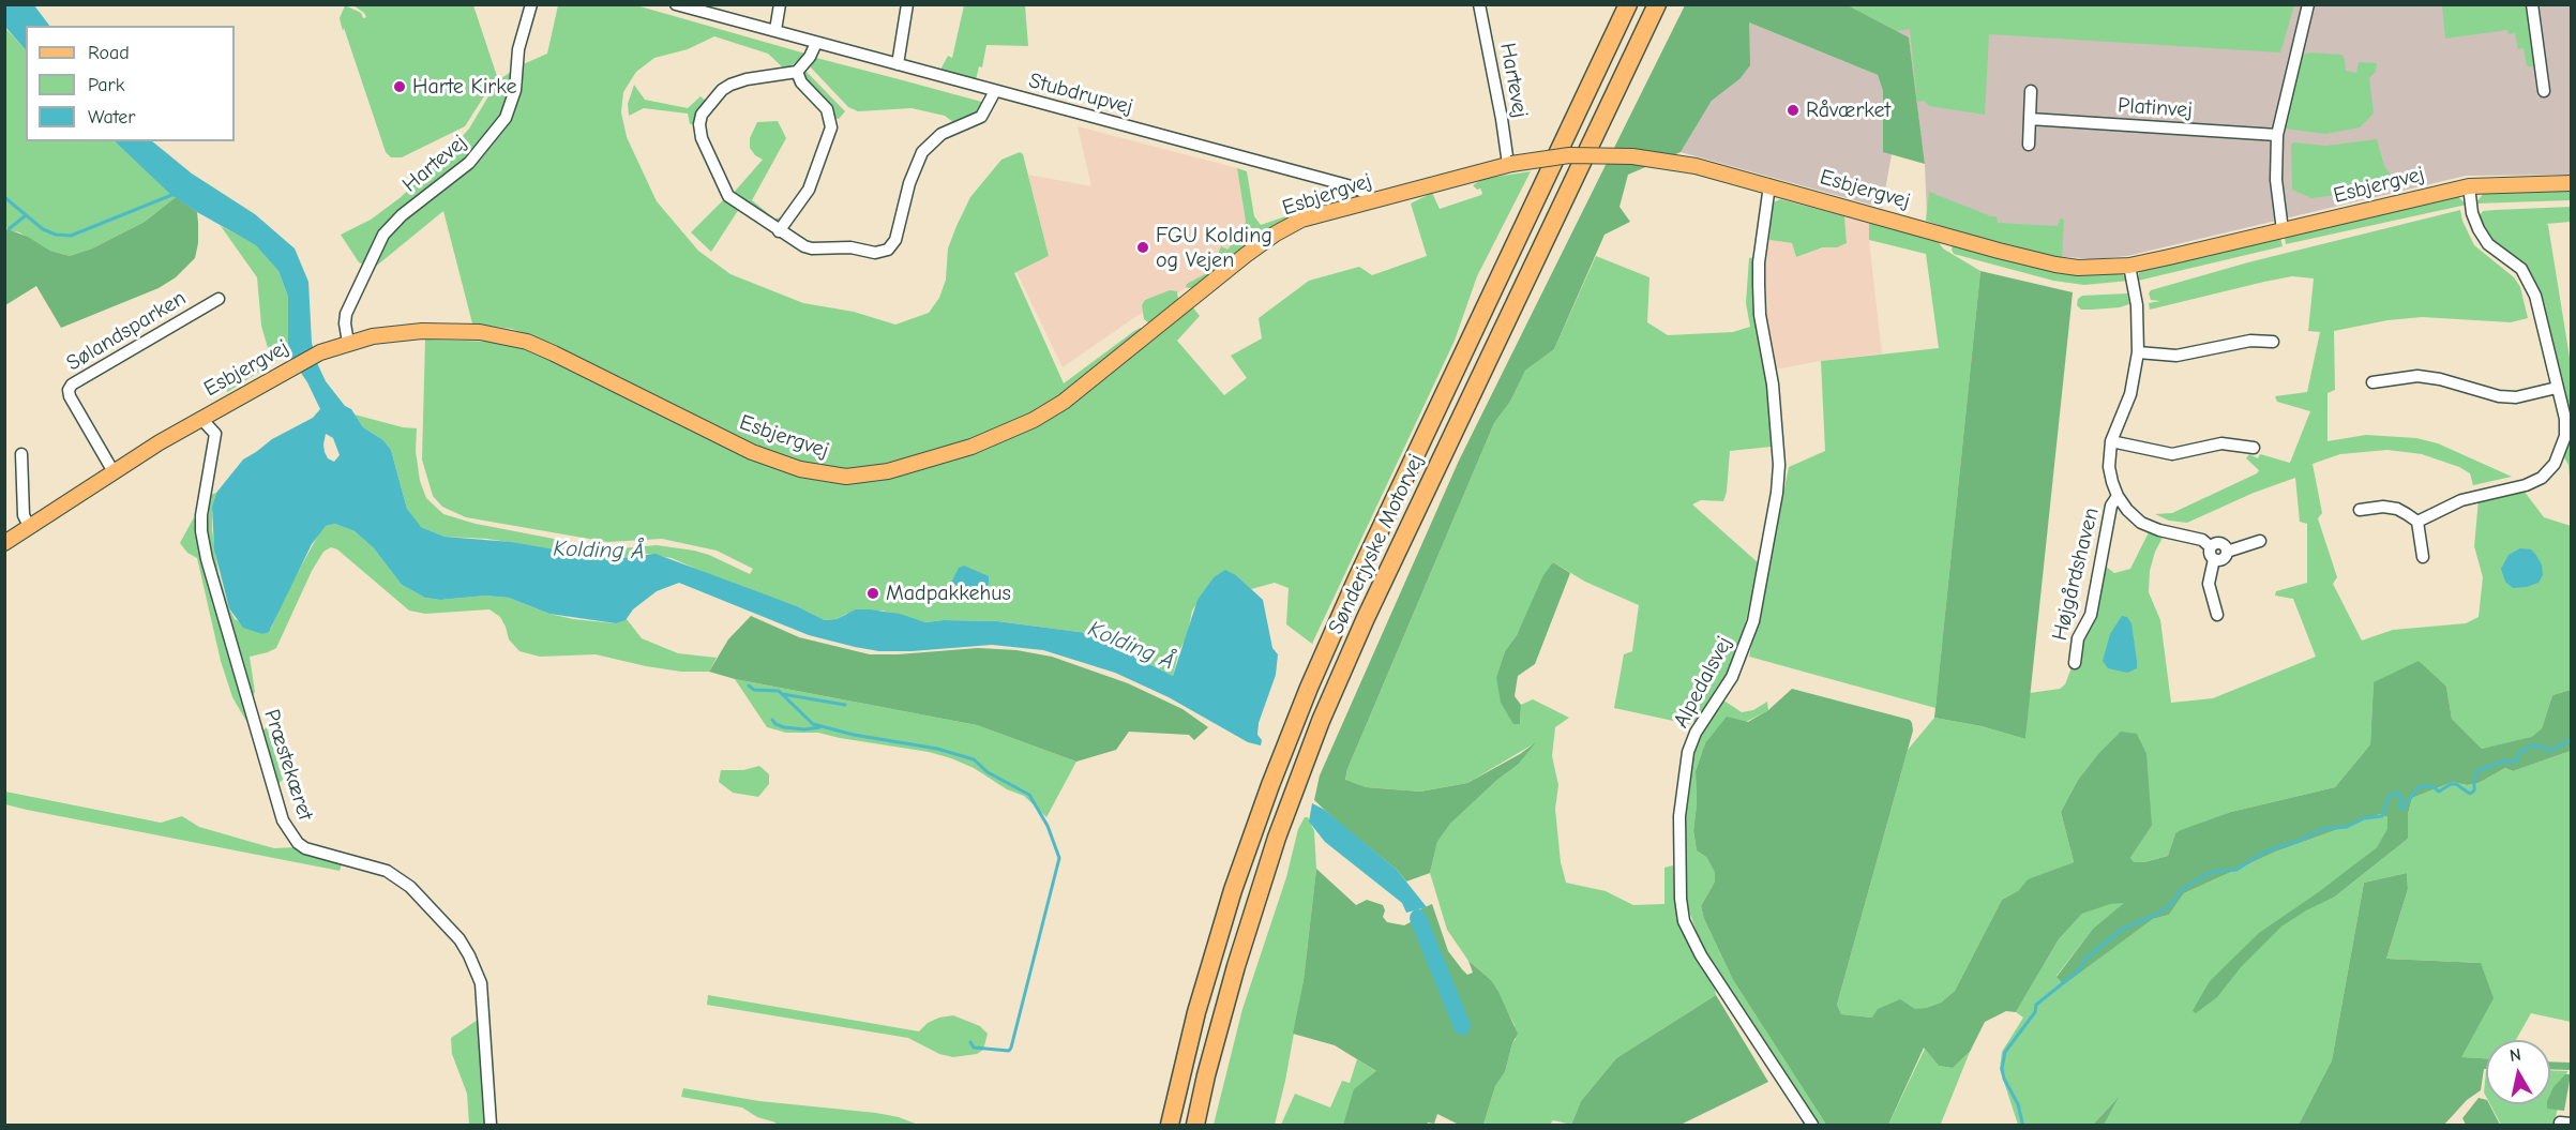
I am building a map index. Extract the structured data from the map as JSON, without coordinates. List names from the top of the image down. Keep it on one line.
{"streets":{"highway":["Sønderjyske Motorvej"],"main road":["Esbjergvej"],"street":["Hartevej","Stubdrupvej","Platinvej","Sølandsparken","Højgårdshaven","Alpedalsvej","Præstekæret"]},"crossings":[["Hartevej","Esbjergvej"],["Stubdrupvej","Esbjergvej"],["Esbjergvej","Sølandsparken"],["Esbjergvej","Højgårdshaven"],["Esbjergvej","Alpedalsvej"],["Esbjergvej","Præstekæret"]],"water":["Kolding Å"],"places":["Harte Kirke","Råværket","FGU Kolding og Vejen","Madpakkehus"],"legend":["Road","Park","Water"],"north":"top"}
